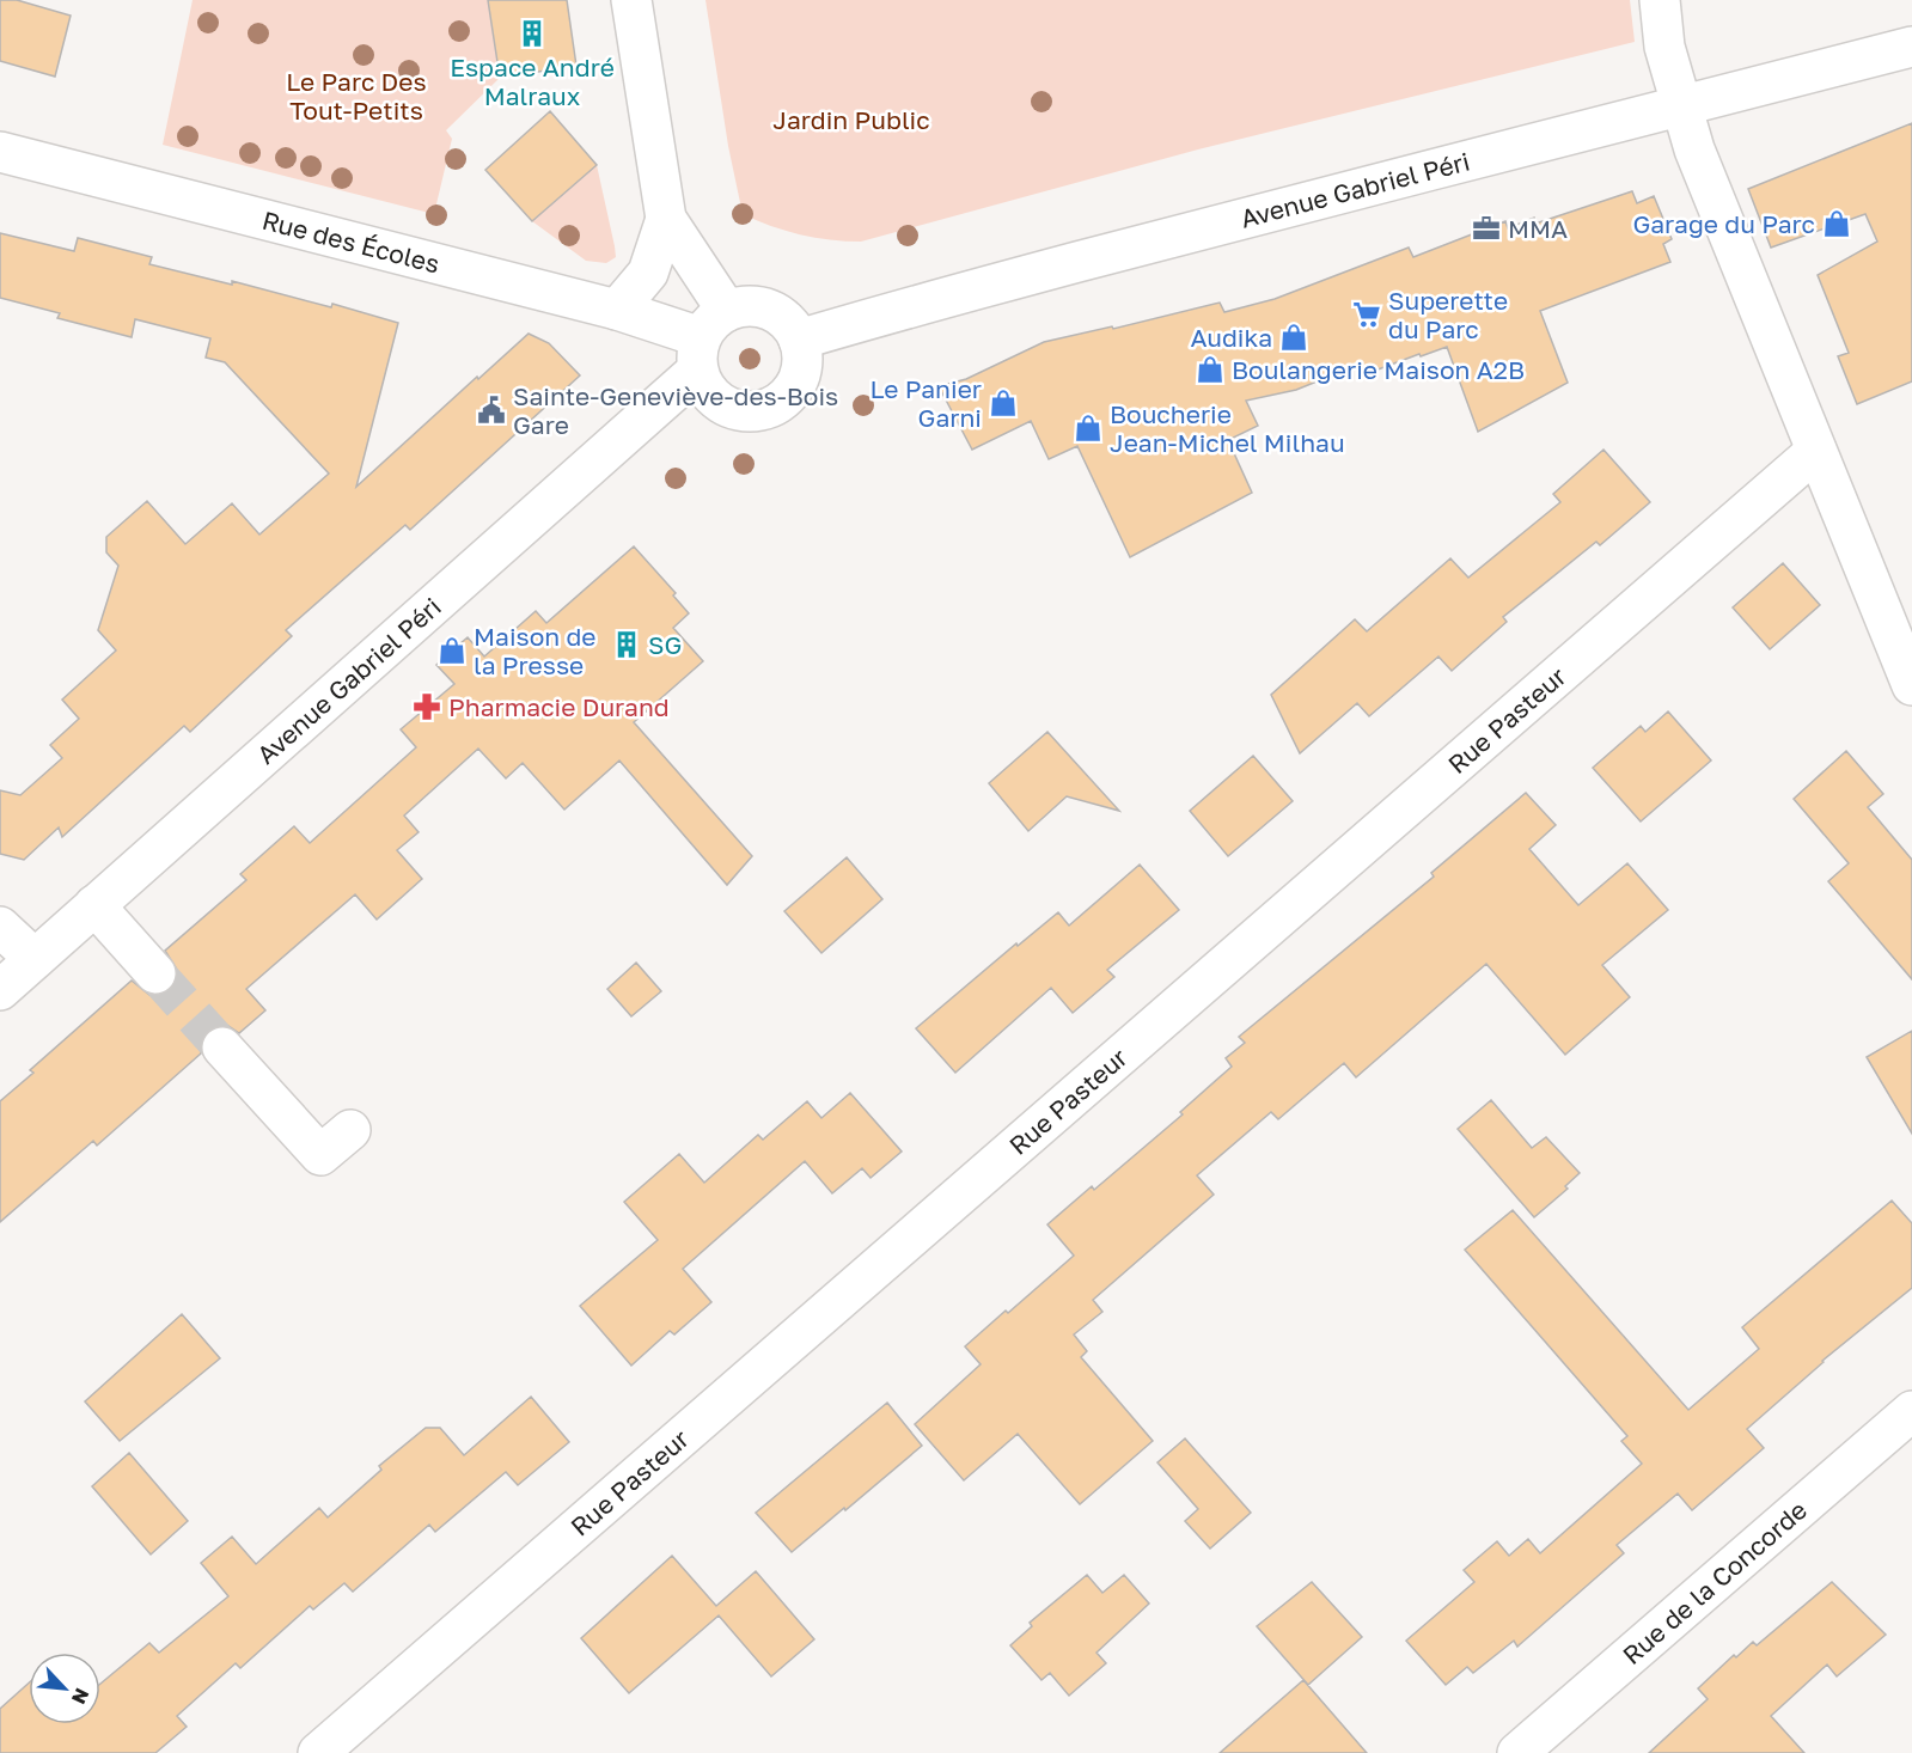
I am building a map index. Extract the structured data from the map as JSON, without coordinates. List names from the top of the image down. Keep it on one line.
{"streets":{"street":["Avenue Gabriel Péri","Rue des Écoles","Rue Pasteur","Rue de la Concorde"]},"crossings":[["Avenue Gabriel Péri","Rue des Écoles"]],"parks":["Le Parc Des Tout-Petits","Jardin Public"],"places":{"building":["Espace André Malraux","SG"],"shop":["Garage du Parc","Audika","Boulangerie Maison A2B","Le Panier Garni","Boucherie Jean-Michel Milhau","Maison de la Presse"],"office":["MMA"],"supermarket":["Superette du Parc"],"public building":["Sainte-Geneviève-des-Bois Gare"],"pharmacy":["Pharmacie Durand"]},"north":"bottom right"}
